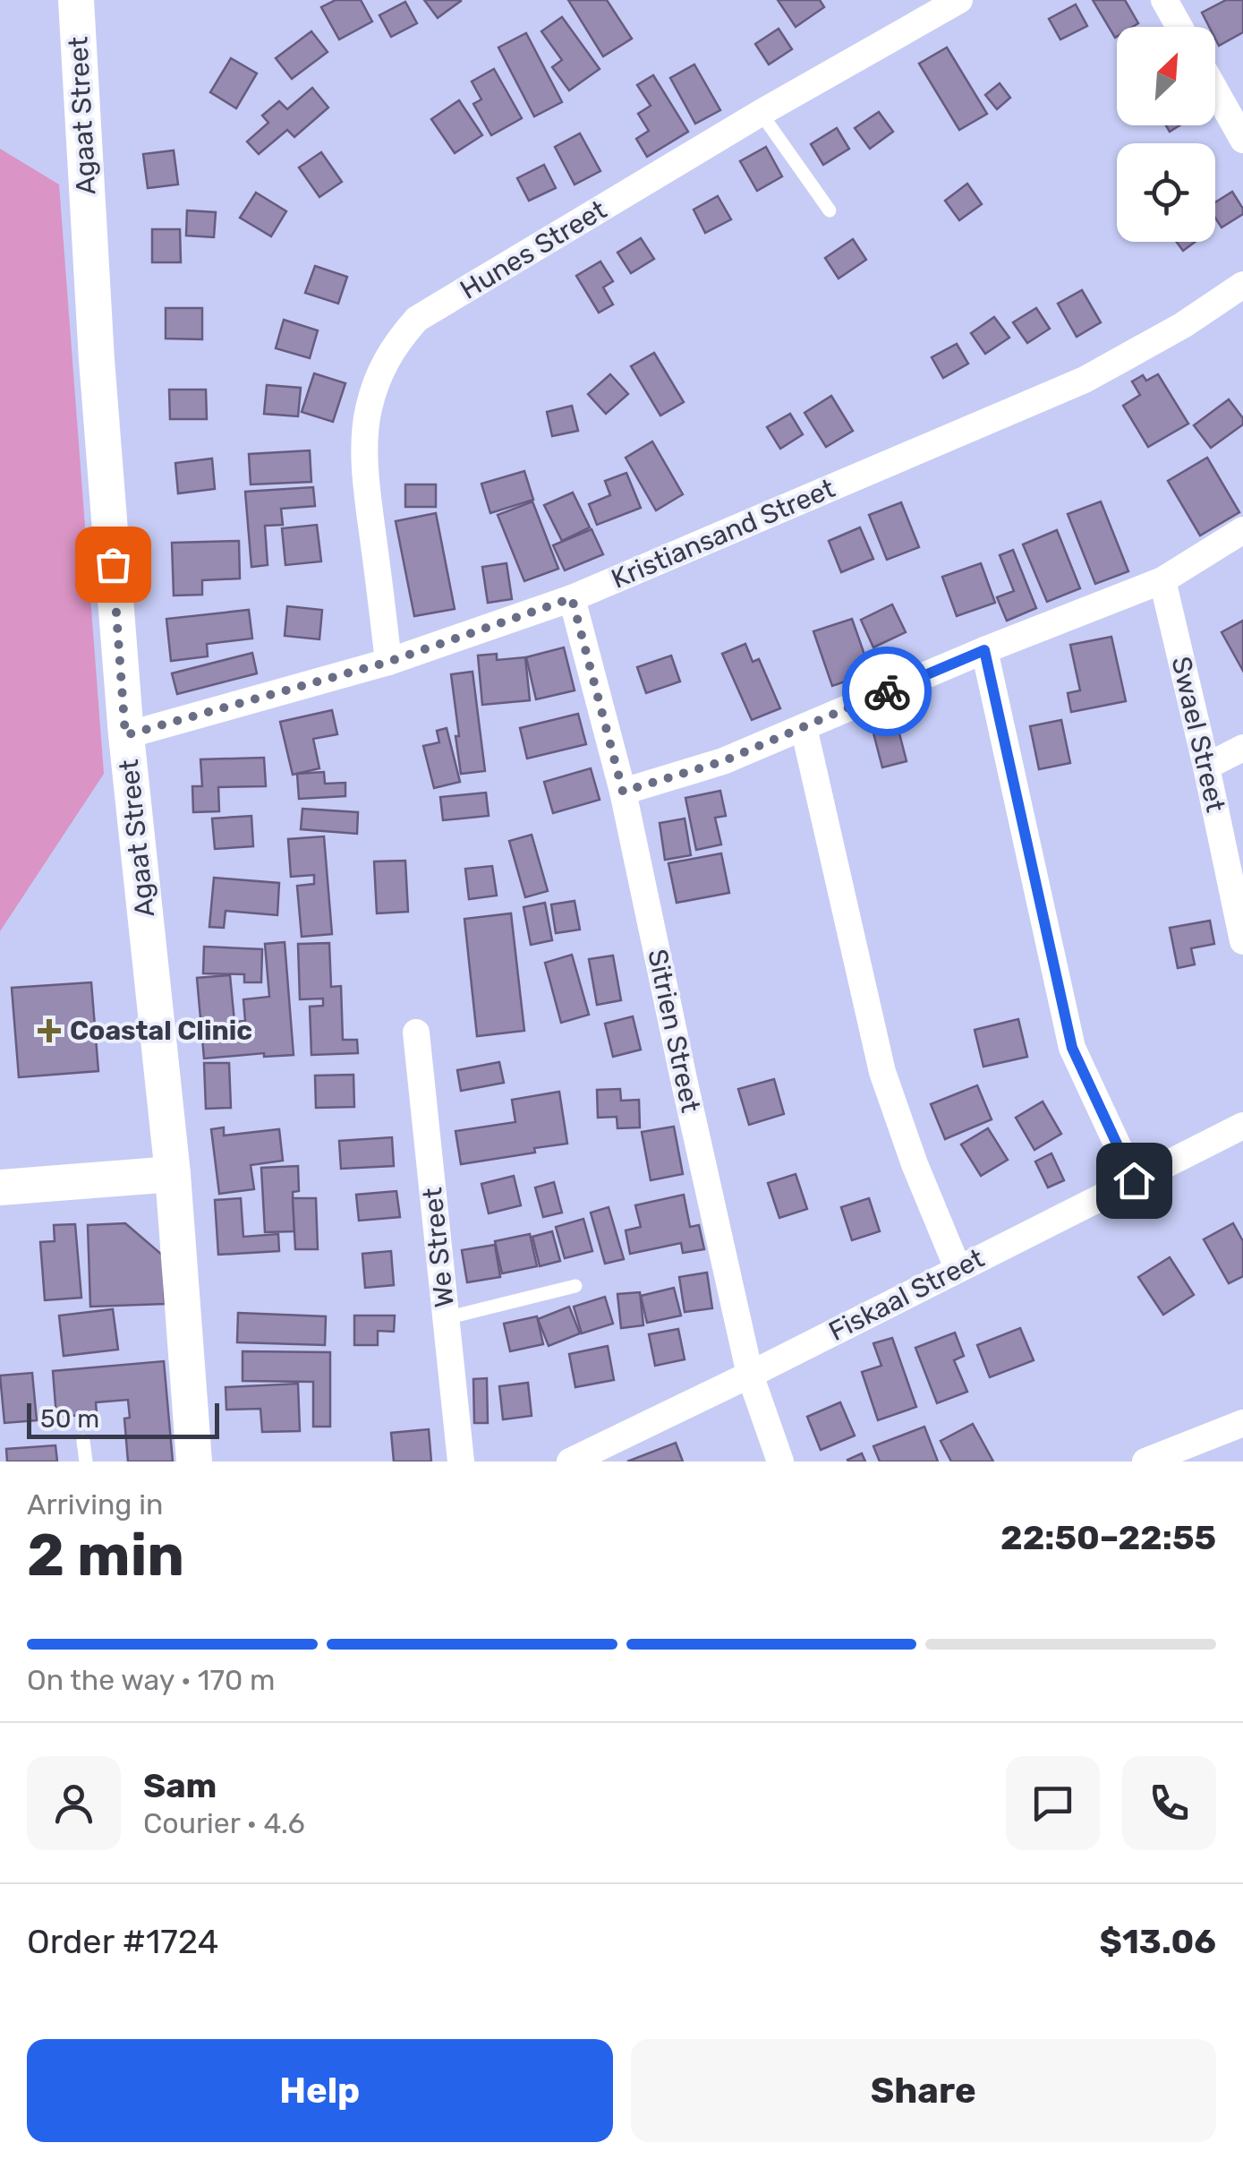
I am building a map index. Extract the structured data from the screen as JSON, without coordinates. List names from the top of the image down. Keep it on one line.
{"streets":{"street":["Agaat Street","Hunes Street","Kristiansand Street","Swael Street","Sitrien Street","We Street","Fiskaal Street"]},"crossings":[["Agaat Street","Kristiansand Street"],["Hunes Street","Kristiansand Street"],["Kristiansand Street","Sitrien Street"],["Sitrien Street","Fiskaal Street"]],"places":{"health":["Coastal Clinic"]},"scale_bar":"50 m","north":"top right","page":{"scale":"50 m","heading":["2 min","Arriving in","22:50–22:55"],"panel":["Sam","Courier · 4.6","Order #1724","$13.06"],"bar":"On the way · 170 m","buttons":["Help","Share"]}}
